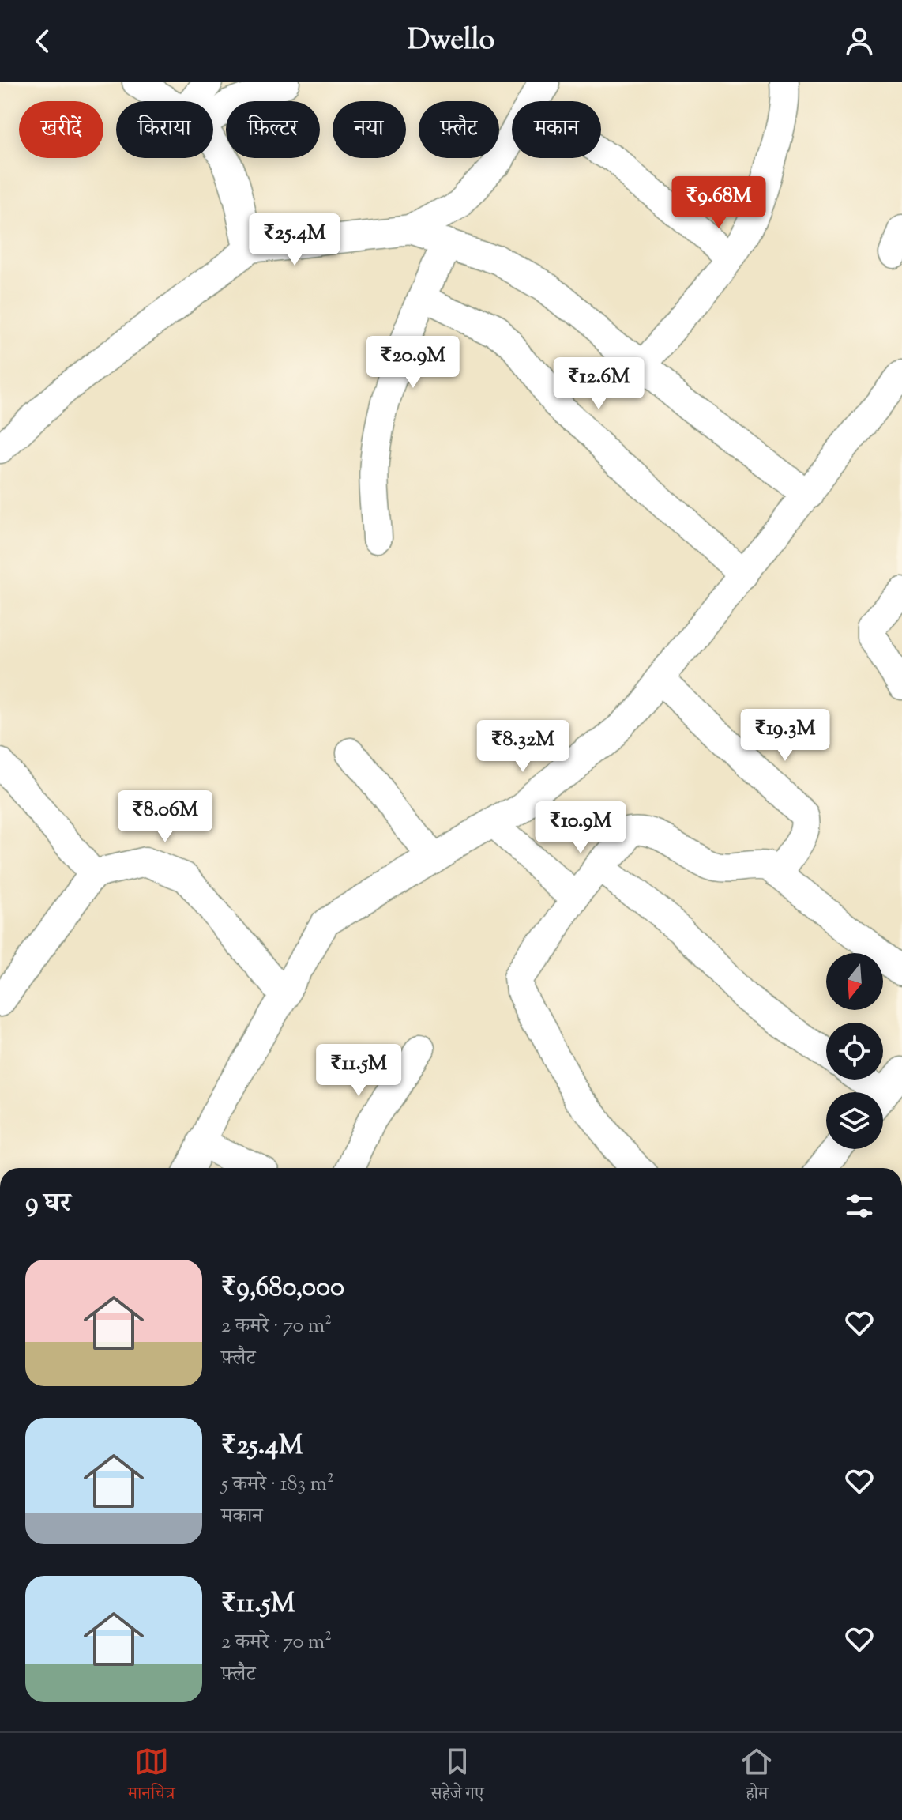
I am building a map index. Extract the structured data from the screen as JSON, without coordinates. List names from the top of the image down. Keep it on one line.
{"north":"bottom","page":{"header":"Dwello","chip":["खरीदें","किराया","फ़िल्टर","नया","फ़्लैट","मकान"],"price":["₹9.68M","₹25.4M","₹20.9M","₹12.6M","₹19.3M","₹8.32M","₹8.06M","₹10.9M","₹11.5M"],"heading":"9 घर","list":[{"name":"₹9,680,000","note":"2 कमरे · 70 m² · फ़्लैट"},{"name":"₹25.4M","note":"5 कमरे · 183 m² · मकान"},{"name":"₹11.5M","note":"2 कमरे · 70 m² · फ़्लैट"}],"tabs":["मानचित्र","सहेजे गए","होम"]}}
